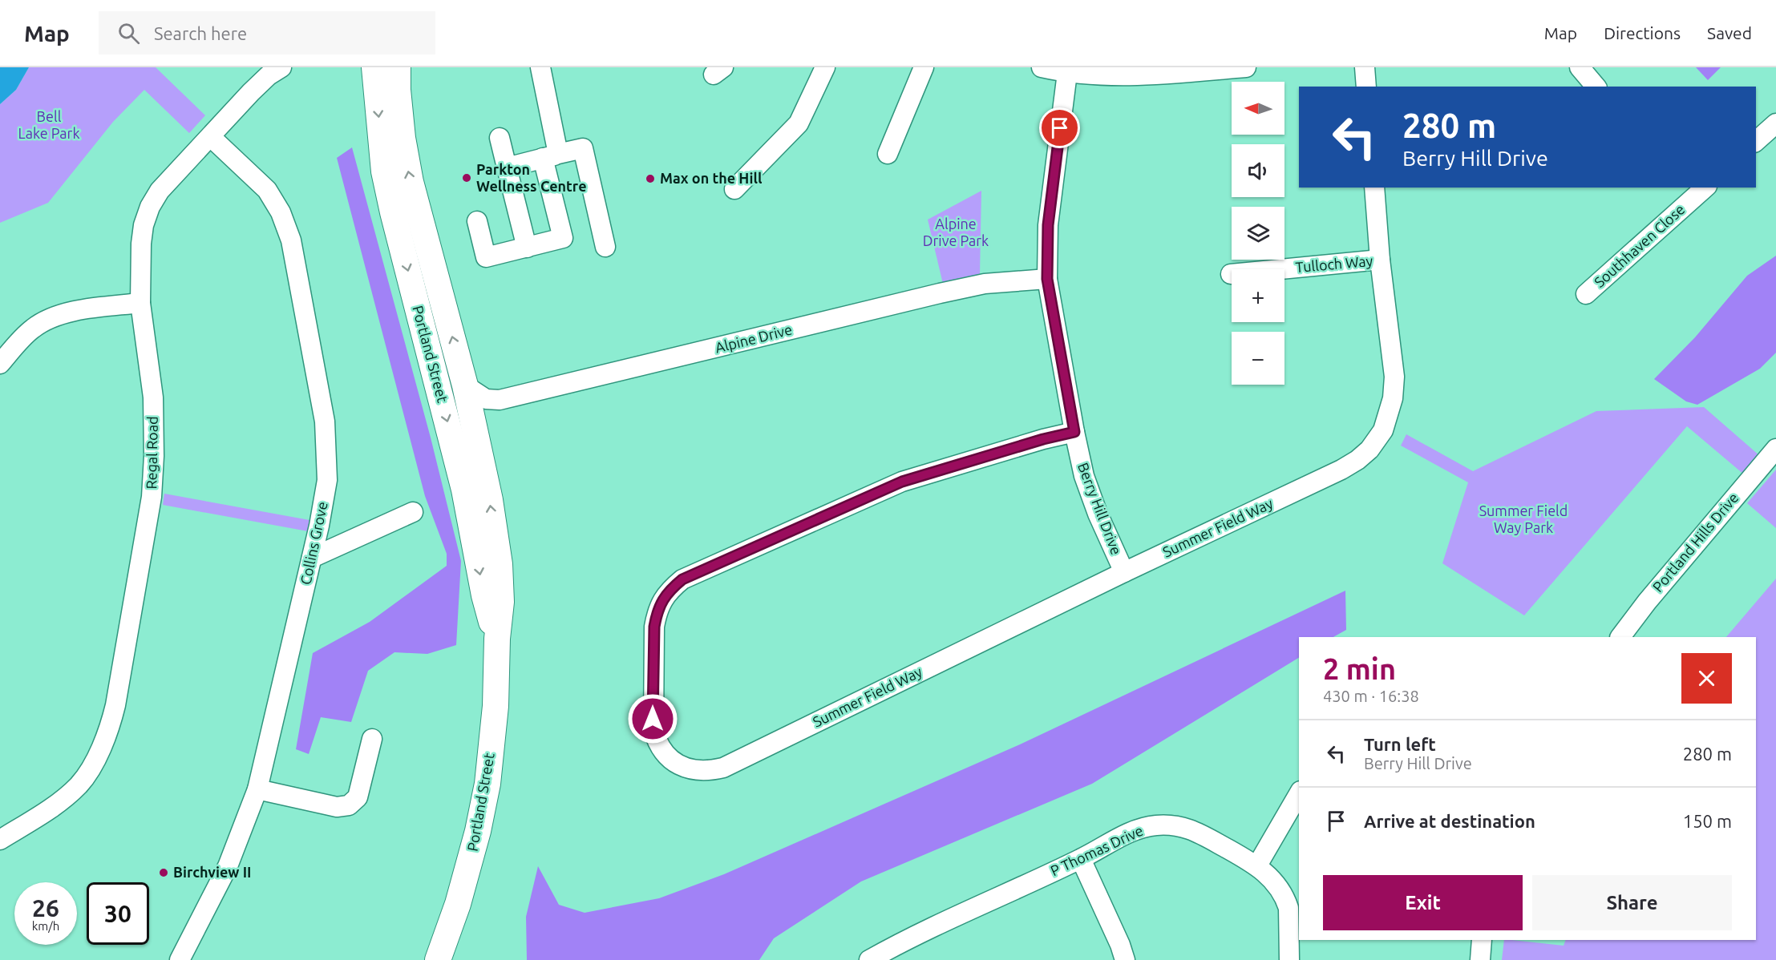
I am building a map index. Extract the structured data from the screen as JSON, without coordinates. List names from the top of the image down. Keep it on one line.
{"streets":{"main road":["Portland Street"],"street":["Southhaven Close","Tulloch Way","Alpine Drive","Regal Road","Berry Hill Drive","Summer Field Way","Portland Hills Drive","Collins Grove","P Thomas Drive"]},"crossings":[["Tulloch Way","Summer Field Way"],["Alpine Drive","Portland Street"],["Alpine Drive","Berry Hill Drive"],["Regal Road","Collins Grove"],["Berry Hill Drive","Summer Field Way"]],"parks":["Bell Lake Park","Alpine Drive Park","Summer Field Way Park"],"places":["Parkton Wellness Centre","Max on the Hill","Birchview II"],"north":"left","page":{"header":"Map","search":"Search here","nav":["Map","Directions","Saved"],"map_buttons":["+","−"],"turn":["280 m","Berry Hill Drive"],"heading":["2 min","430 m · 16:38"],"list":[{"name":"Turn left","note":"Berry Hill Drive","value":"280 m"},{"name":"Arrive at destination","value":"150 m"}],"buttons":["Exit","Share"],"speed":"26 km/h","limit":"30"}}
